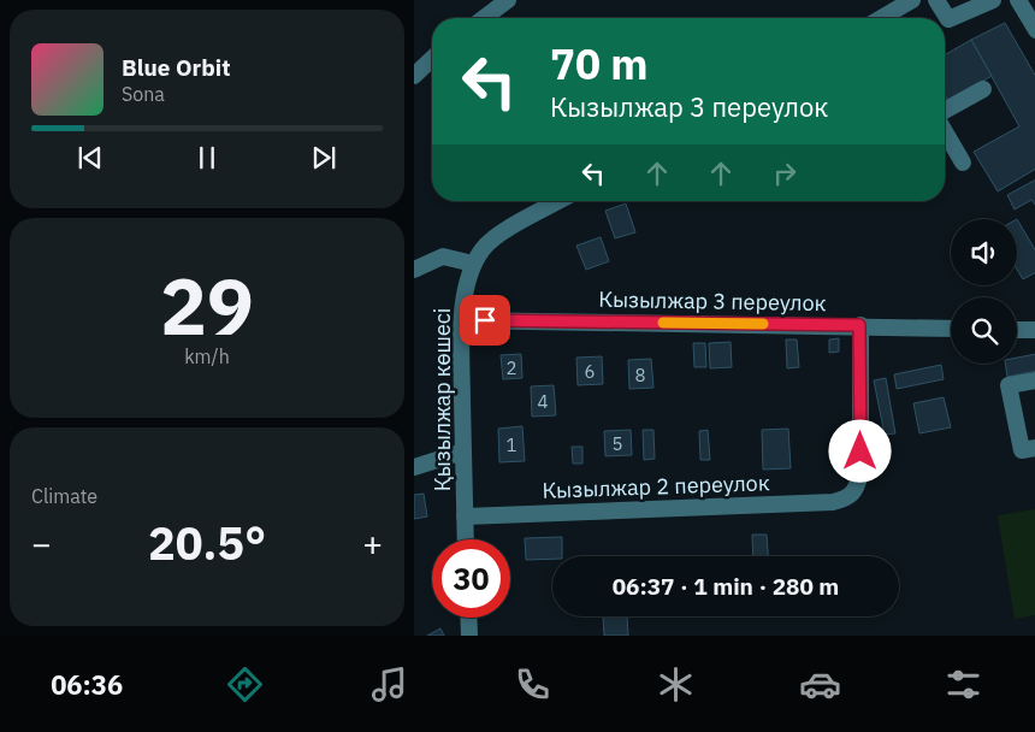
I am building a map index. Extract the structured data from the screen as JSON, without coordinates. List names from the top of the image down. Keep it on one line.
{"streets":{"street":["Кызылжар 3 переулок","Қызылжар көшесі","Кызылжар 2 переулок"]},"crossings":[["Кызылжар 3 переулок","Қызылжар көшесі"],["Кызылжар 3 переулок","Кызылжар 2 переулок"],["Қызылжар көшесі","Кызылжар 2 переулок"]],"house_numbers":["2","6","8","4","5","1"],"page":{"turn":["70 m","Кызылжар 3 переулок"],"song":["Blue Orbit","Sona"],"tile":[["29","km/h"],"Climate"],"heat":["−","20.5°","+"],"limit":"30","trip":"06:37 · 1 min · 280 m","tabs":"06:36"}}
